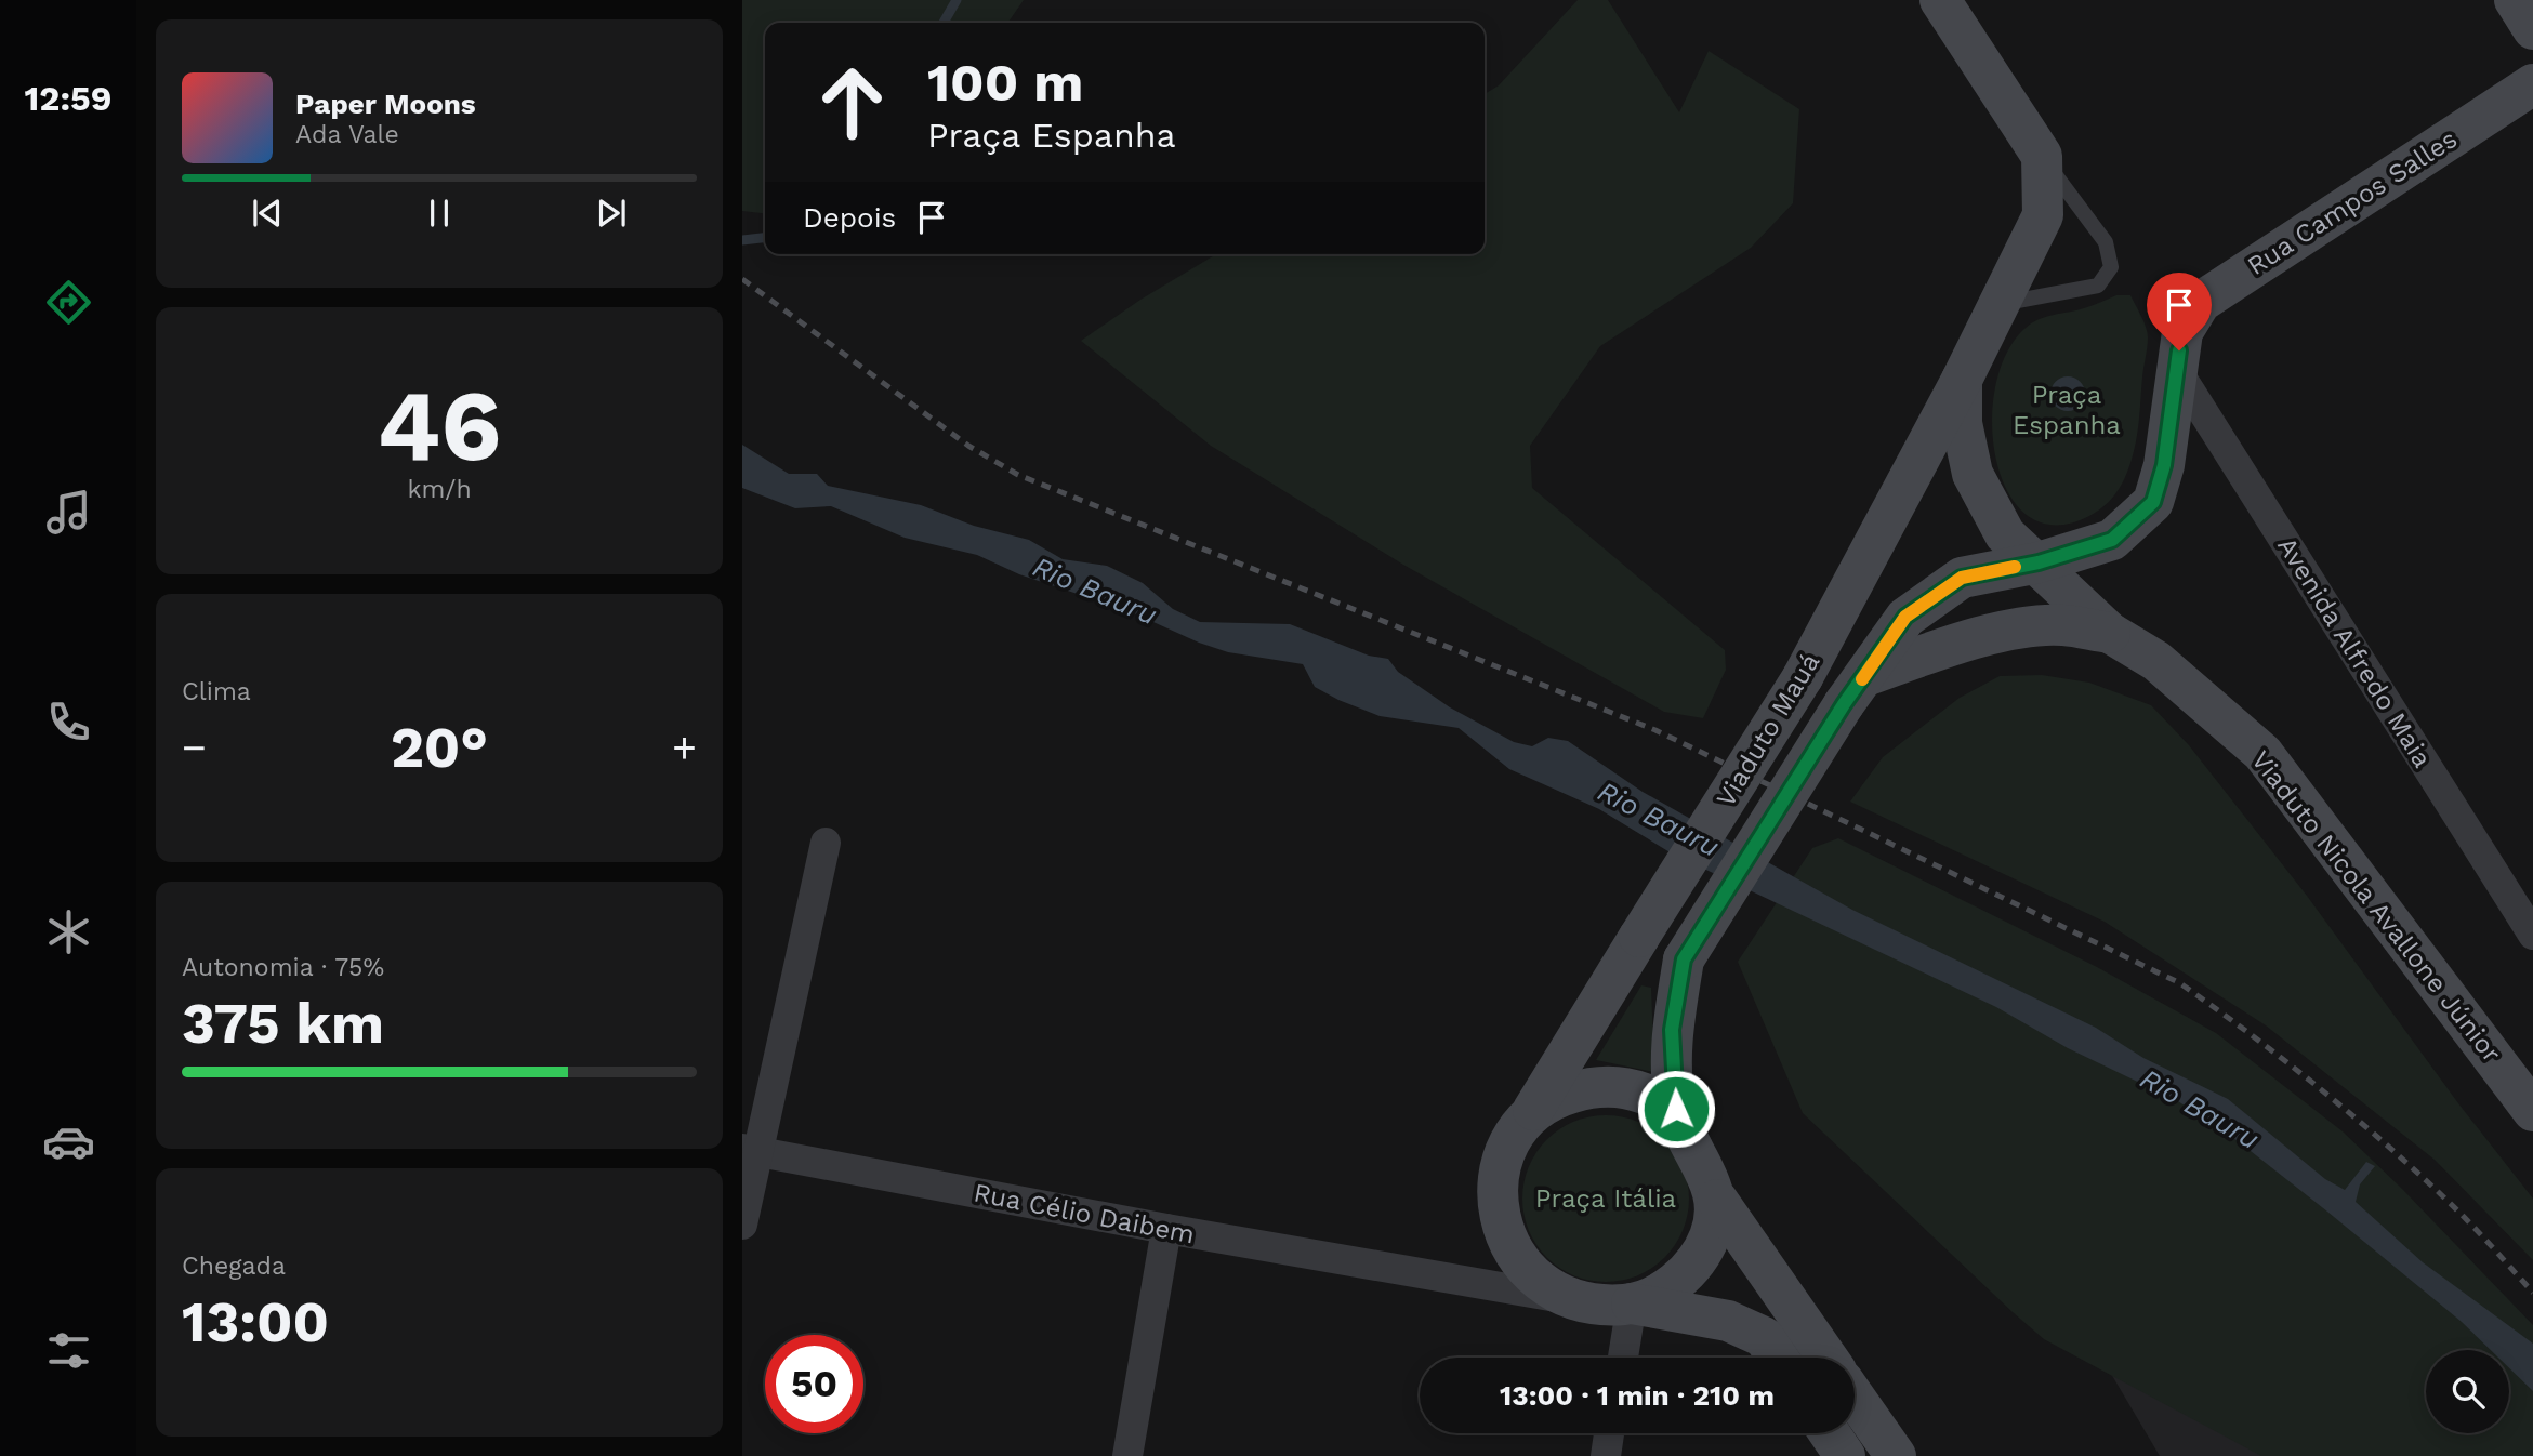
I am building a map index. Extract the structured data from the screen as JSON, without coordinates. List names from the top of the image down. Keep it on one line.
{"streets":{"main road":["Rua Campos Salles","Viaduto Mauá","Viaduto Nicola Avallone Júnior"],"street":["Avenida Alfredo Maia","Rua Célio Daibem"]},"crossings":[["Rua Campos Salles","Avenida Alfredo Maia"],["Viaduto Mauá","Rua Célio Daibem"]],"water":["Rio Bauru"],"parks":["Praça Espanha","Praça Itália"],"page":{"tabs":"12:59","turn":["100 m","Praça Espanha"],"song":["Paper Moons","Ada Vale"],"then":"Depois","tile":[["46","km/h"],"Clima",["Autonomia · 75%","375 km"],["Chegada","13:00"]],"heat":["−","20°","+"],"limit":"50","trip":"13:00 · 1 min · 210 m"}}
